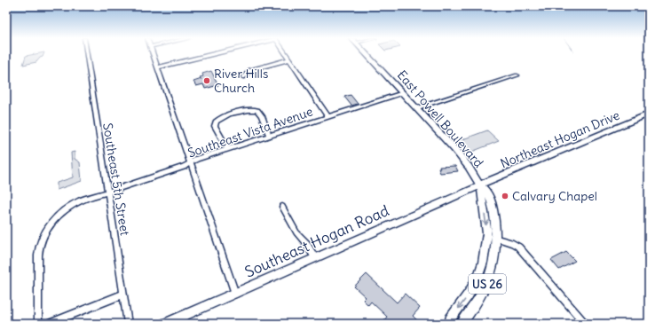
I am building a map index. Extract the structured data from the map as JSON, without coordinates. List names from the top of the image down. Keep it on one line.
{"streets":{"main road":["East Powell Boulevard","Northeast Hogan Drive","Southeast Hogan Road","US 26"],"street":["Southeast Vista Avenue","Southeast 5th Street"]},"crossings":[["East Powell Boulevard","Southeast Vista Avenue"],["East Powell Boulevard","Northeast Hogan Drive"],["East Powell Boulevard","Southeast Hogan Road"],["Southeast Vista Avenue","Southeast 5th Street"],["Northeast Hogan Drive","Southeast Hogan Road"]],"places":["River Hills Church","Calvary Chapel"]}
